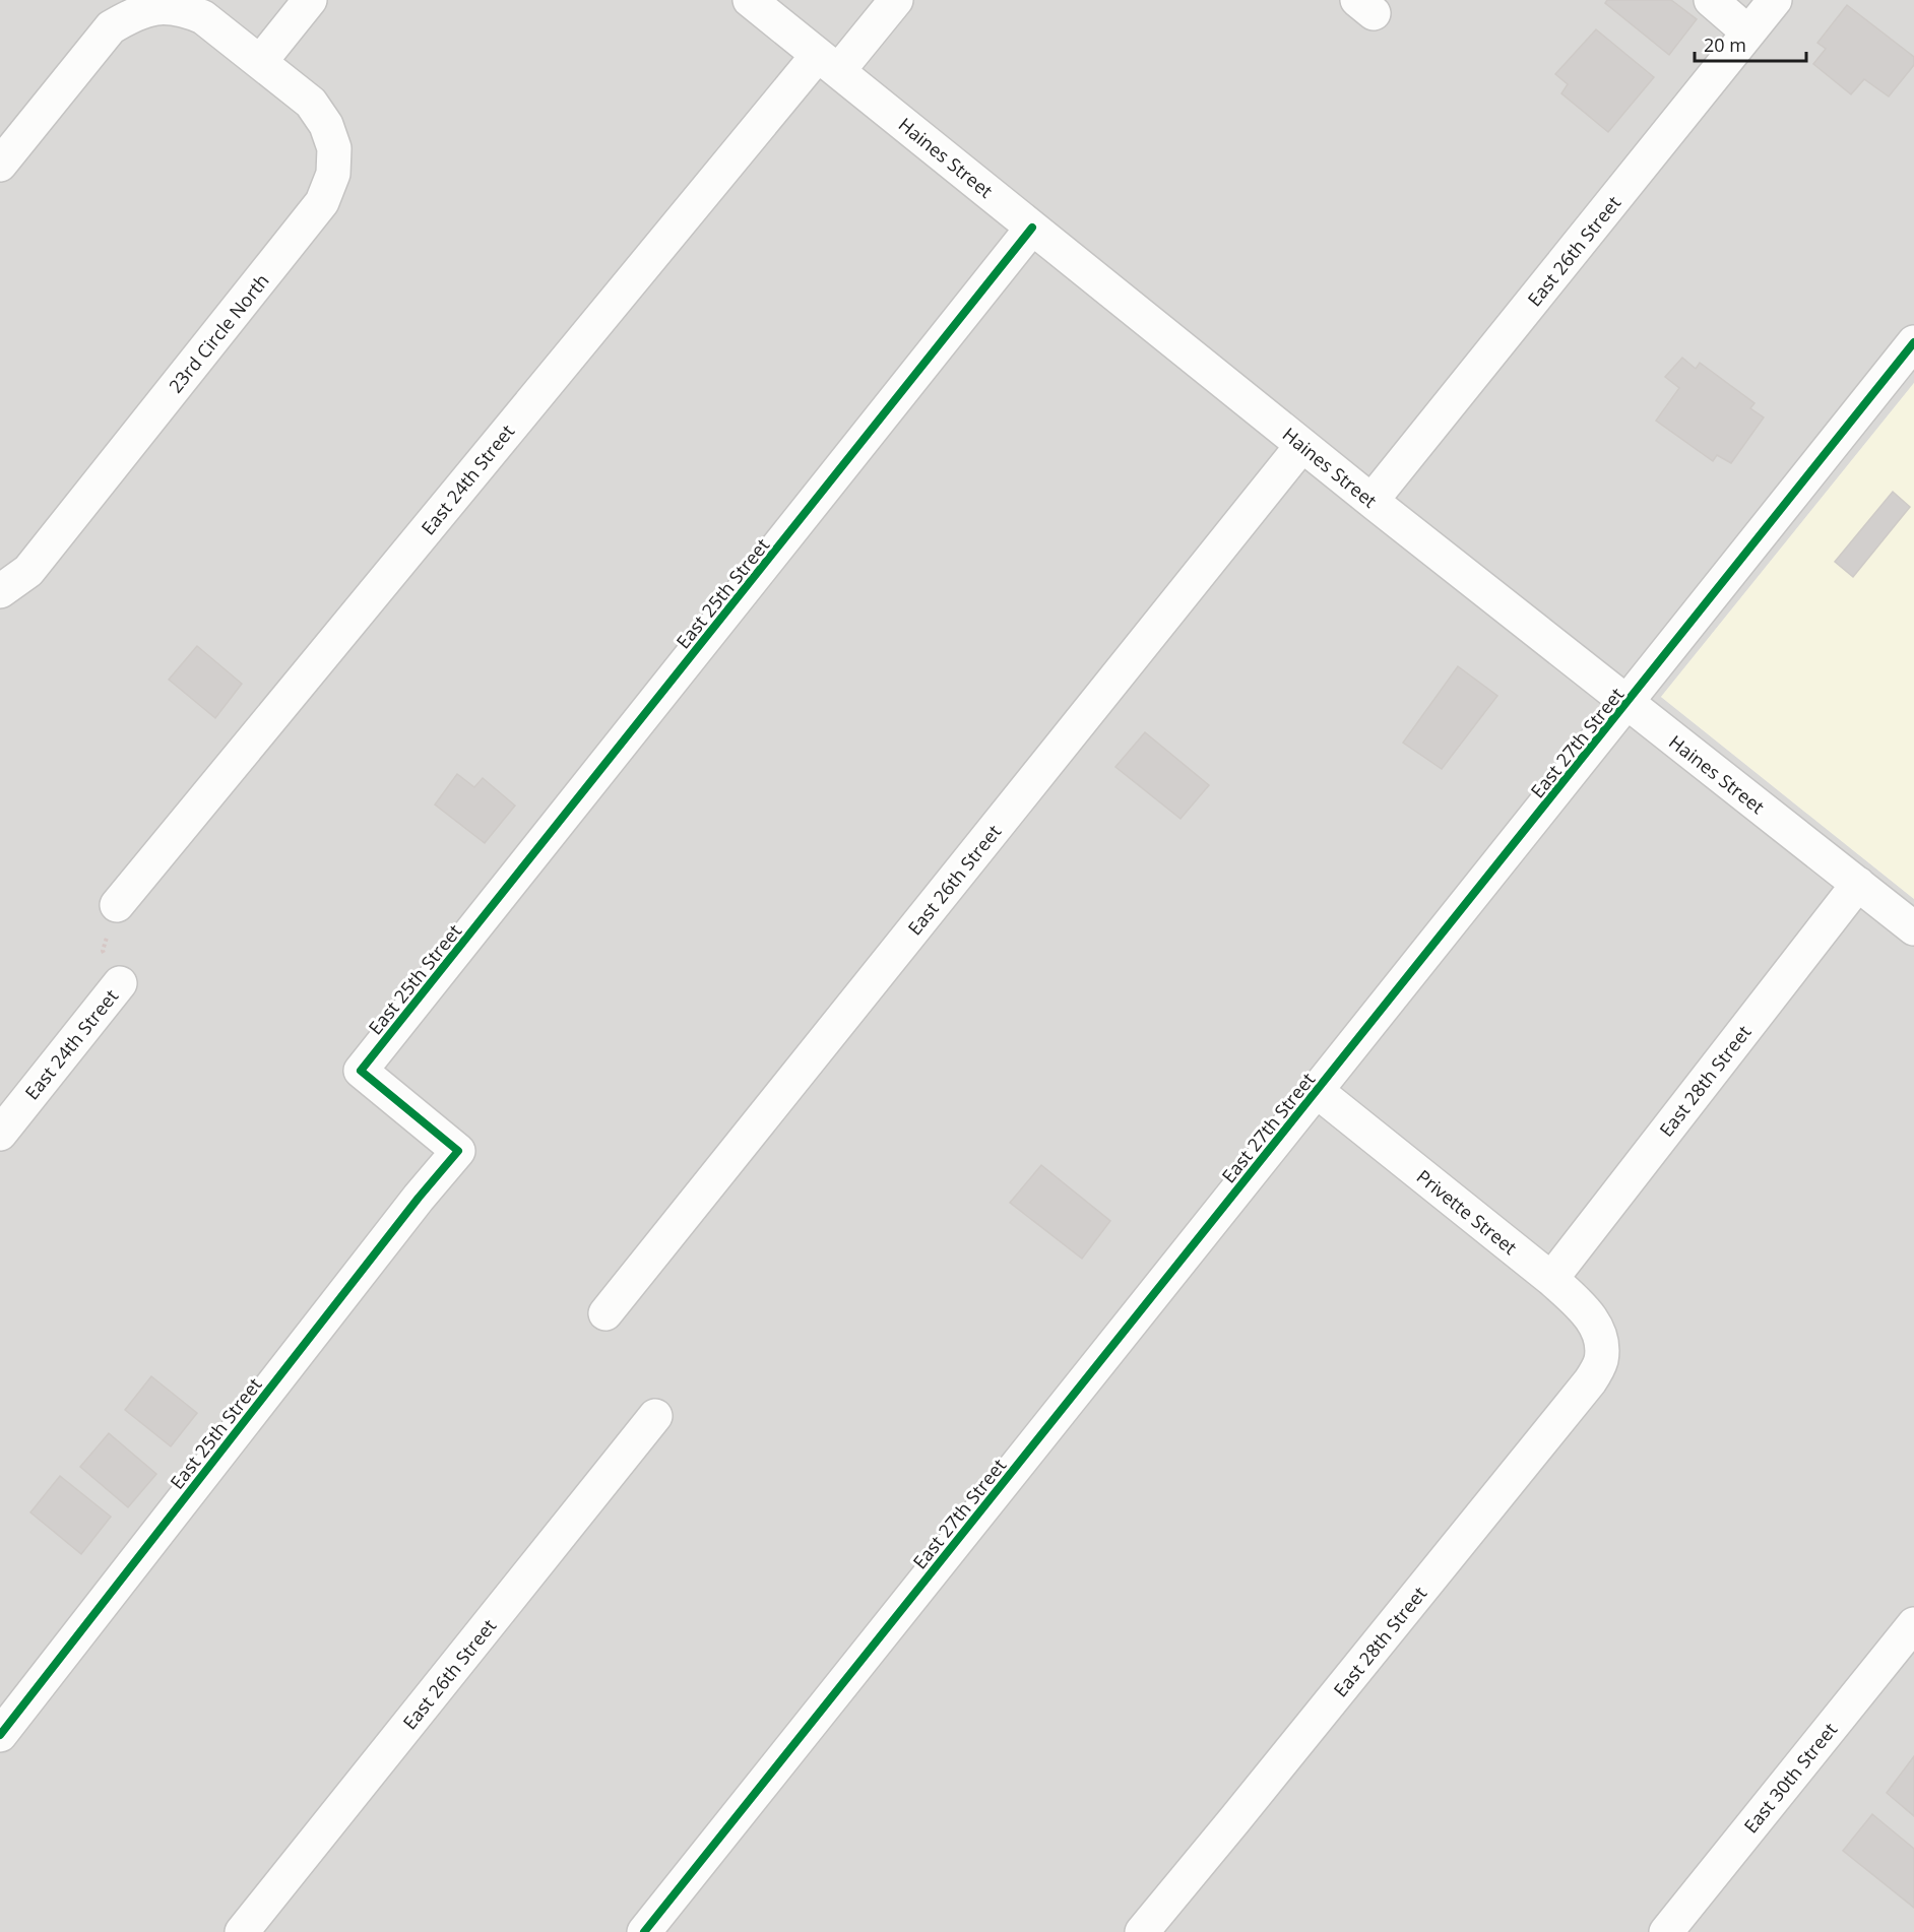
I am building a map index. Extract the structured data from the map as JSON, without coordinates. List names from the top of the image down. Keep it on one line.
{"streets":{"street":["Haines Street","East 26th Street","23rd Circle North","East 24th Street","East 25th Street","East 27th Street","East 28th Street","Privette Street","East 30th Street"]},"crossings":[["Haines Street","East 26th Street"],["Haines Street","East 24th Street"],["Haines Street","East 25th Street"],["Haines Street","East 27th Street"],["Haines Street","East 28th Street"],["East 27th Street","Privette Street"],["East 28th Street","Privette Street"]],"scale_bar":"20 m"}
